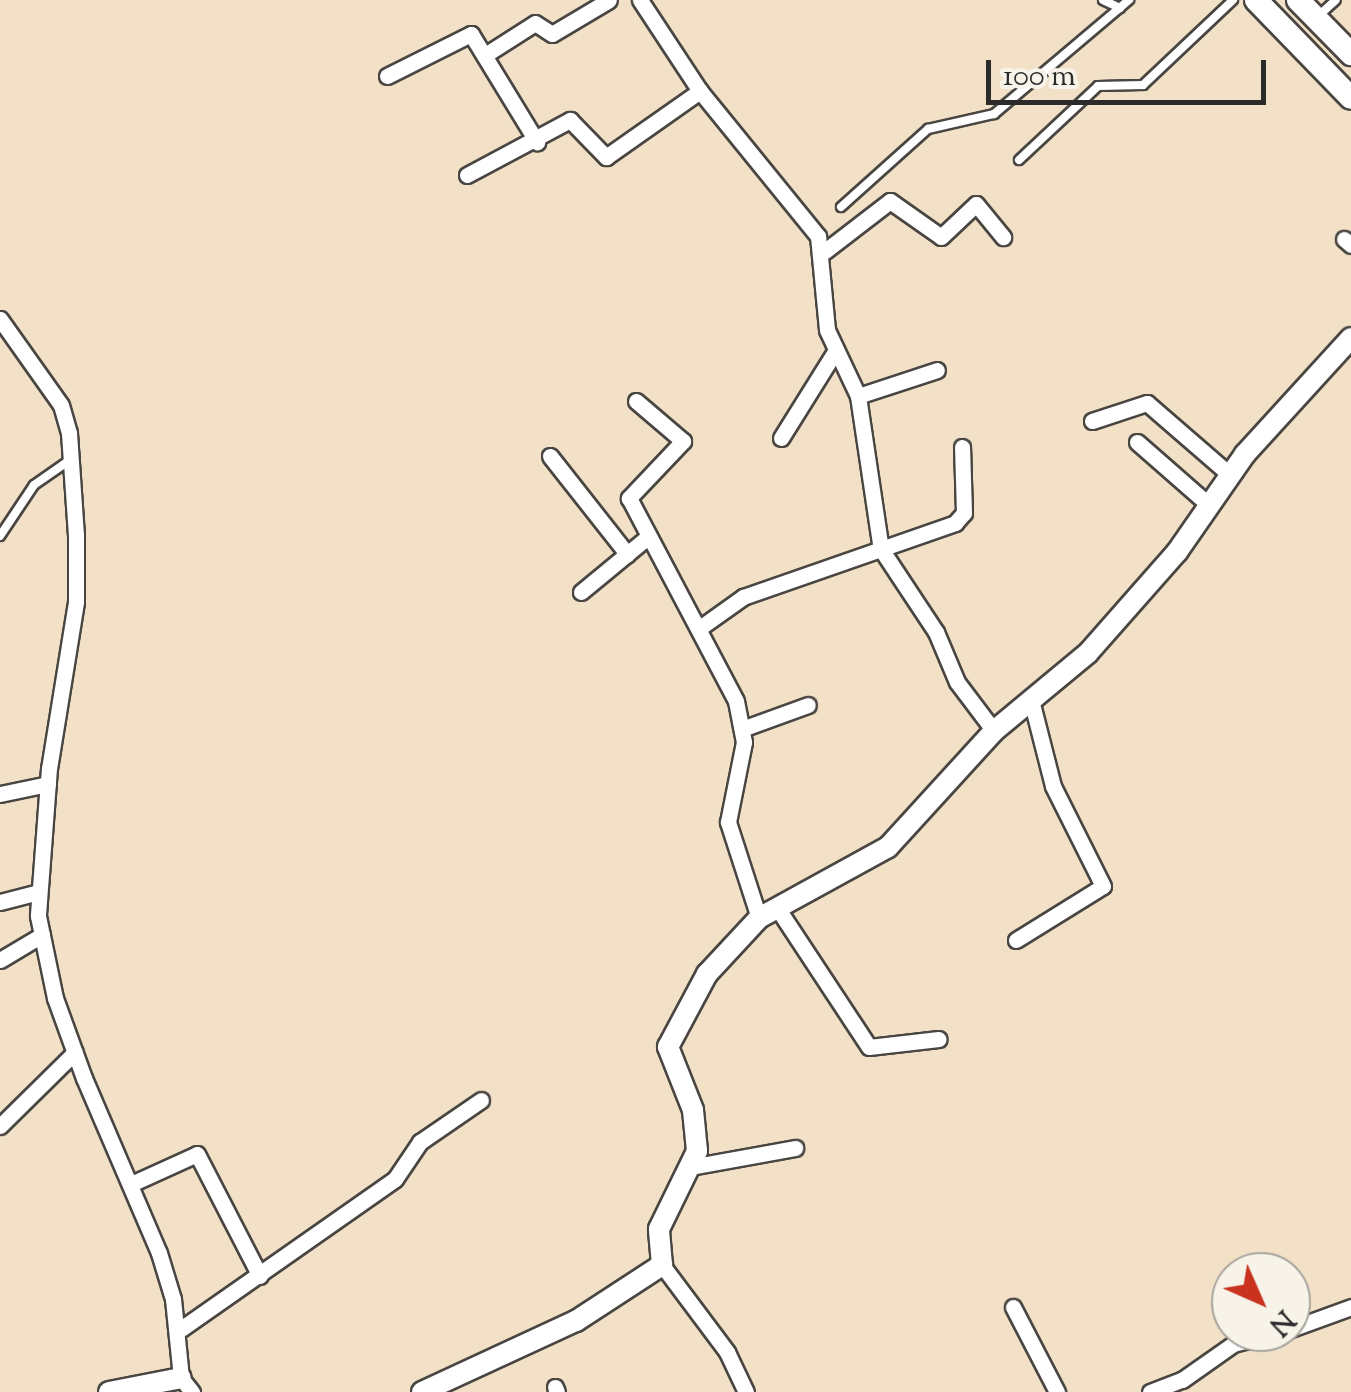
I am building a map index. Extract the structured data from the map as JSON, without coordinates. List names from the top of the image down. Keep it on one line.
{"scale_bar":"100 m","north":"bottom right"}
